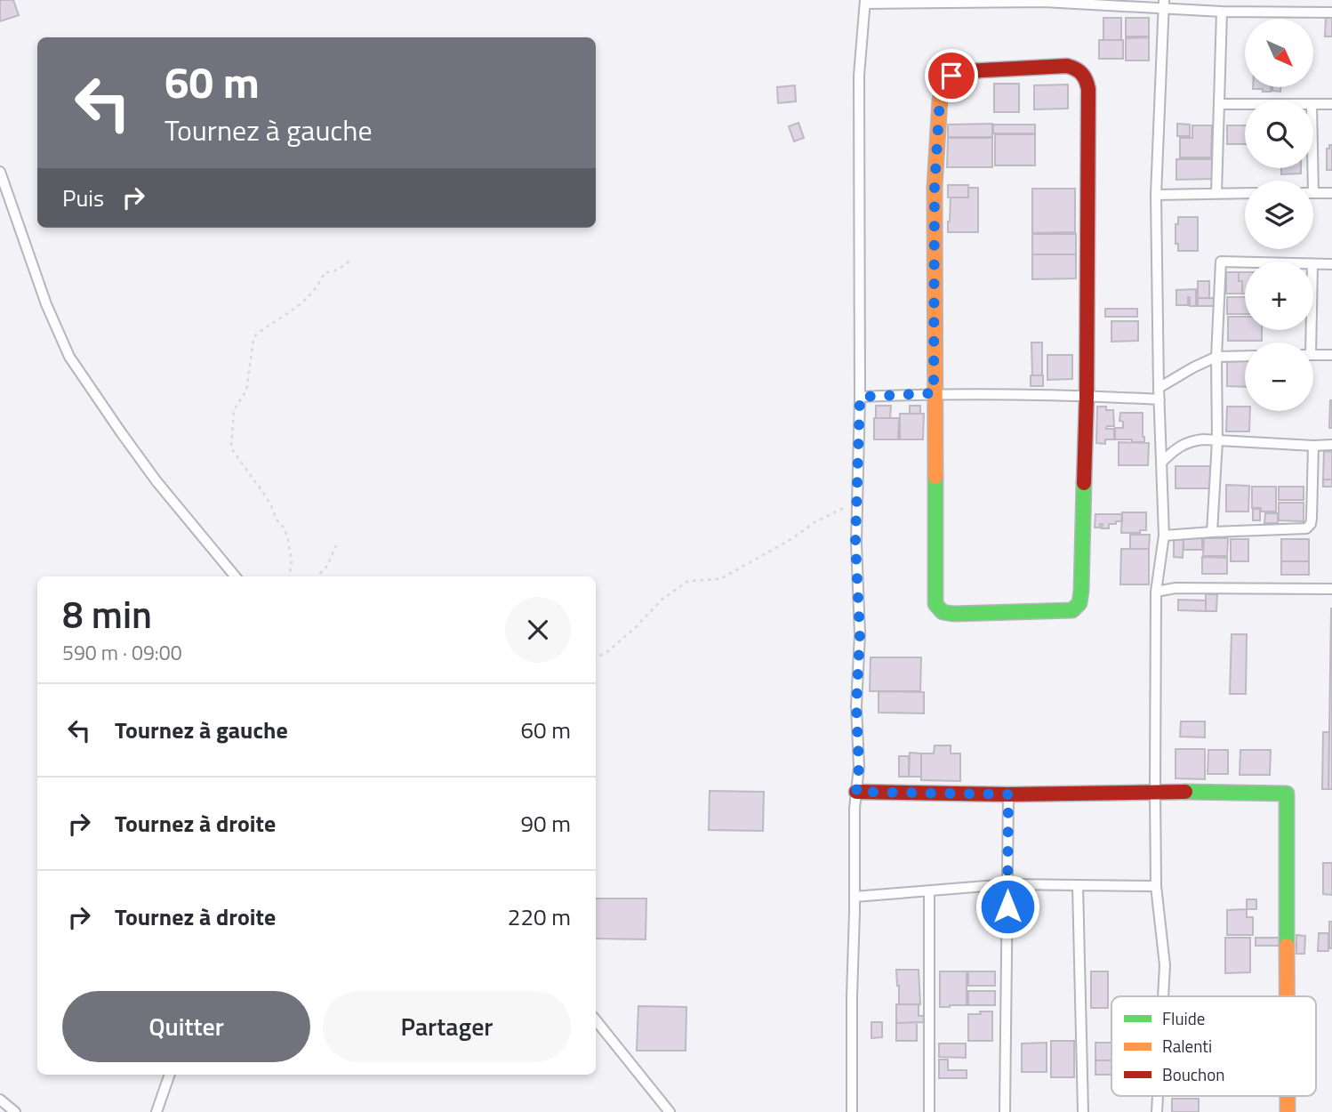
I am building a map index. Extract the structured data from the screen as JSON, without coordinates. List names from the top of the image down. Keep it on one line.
{"legend":["Fluide","Ralenti","Bouchon"],"north":"bottom right","page":{"map_buttons":["+","−"],"turn":["60 m","Tournez à gauche"],"then":"Puis","heading":["8 min","590 m · 09:00"],"list":[{"name":"Tournez à gauche","value":"60 m"},{"name":"Tournez à droite","value":"90 m"},{"name":"Tournez à droite","value":"220 m"}],"buttons":["Quitter","Partager"]}}
